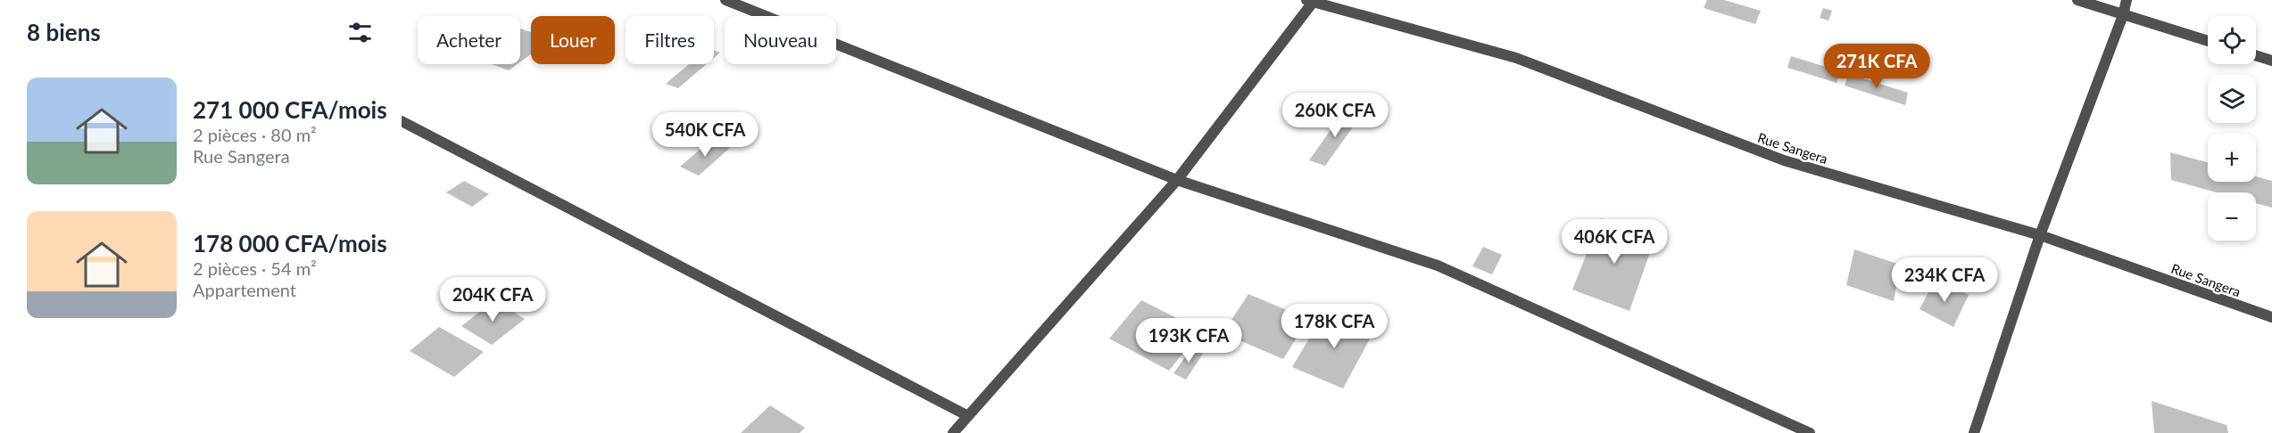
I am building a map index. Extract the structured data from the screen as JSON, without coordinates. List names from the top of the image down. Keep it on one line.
{"streets":{"street":["Rue Sangera"]},"page":{"heading":"8 biens","map_buttons":["+","−"],"chip":["Acheter","Louer","Filtres","Nouveau"],"price":["271K CFA","260K CFA","540K CFA","406K CFA","234K CFA","204K CFA","178K CFA","193K CFA"],"list":[{"name":"271 000 CFA/mois","note":"2 pièces · 80 m² · Rue Sangera"},{"name":"178 000 CFA/mois","note":"2 pièces · 54 m² · Appartement"}]}}
